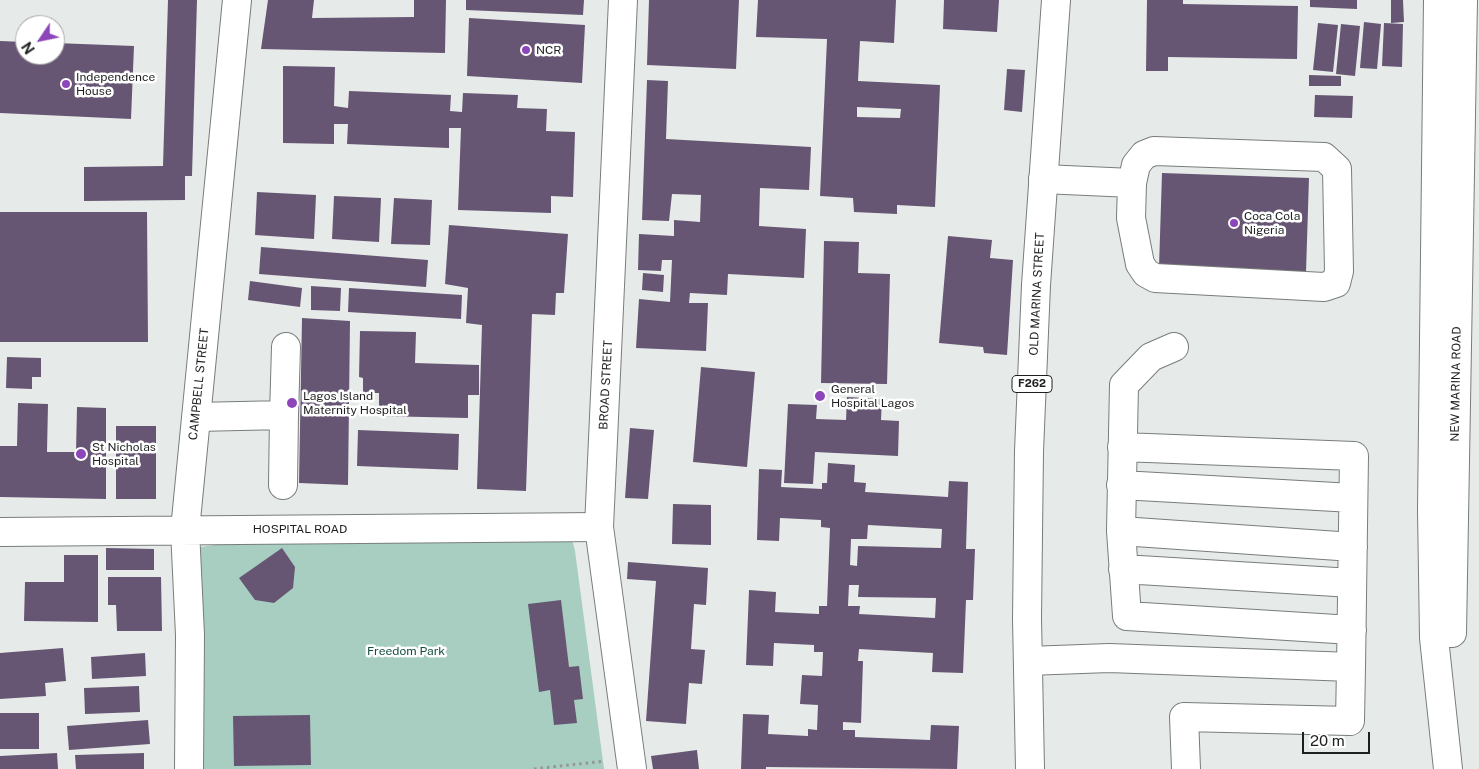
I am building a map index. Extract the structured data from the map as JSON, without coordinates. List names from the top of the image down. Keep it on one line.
{"streets":{"main road":["OLD MARINA STREET","CAMPBELL STREET","F262","NEW MARINA ROAD","BROAD STREET","HOSPITAL ROAD"]},"crossings":[["CAMPBELL STREET","HOSPITAL ROAD"],["BROAD STREET","HOSPITAL ROAD"]],"parks":["Freedom Park"],"places":["NCR","Independence House","Coca Cola Nigeria","General Hospital Lagos","Lagos Island Maternity Hospital","St Nicholas Hospital"],"scale_bar":"20 m","north":"bottom left"}
